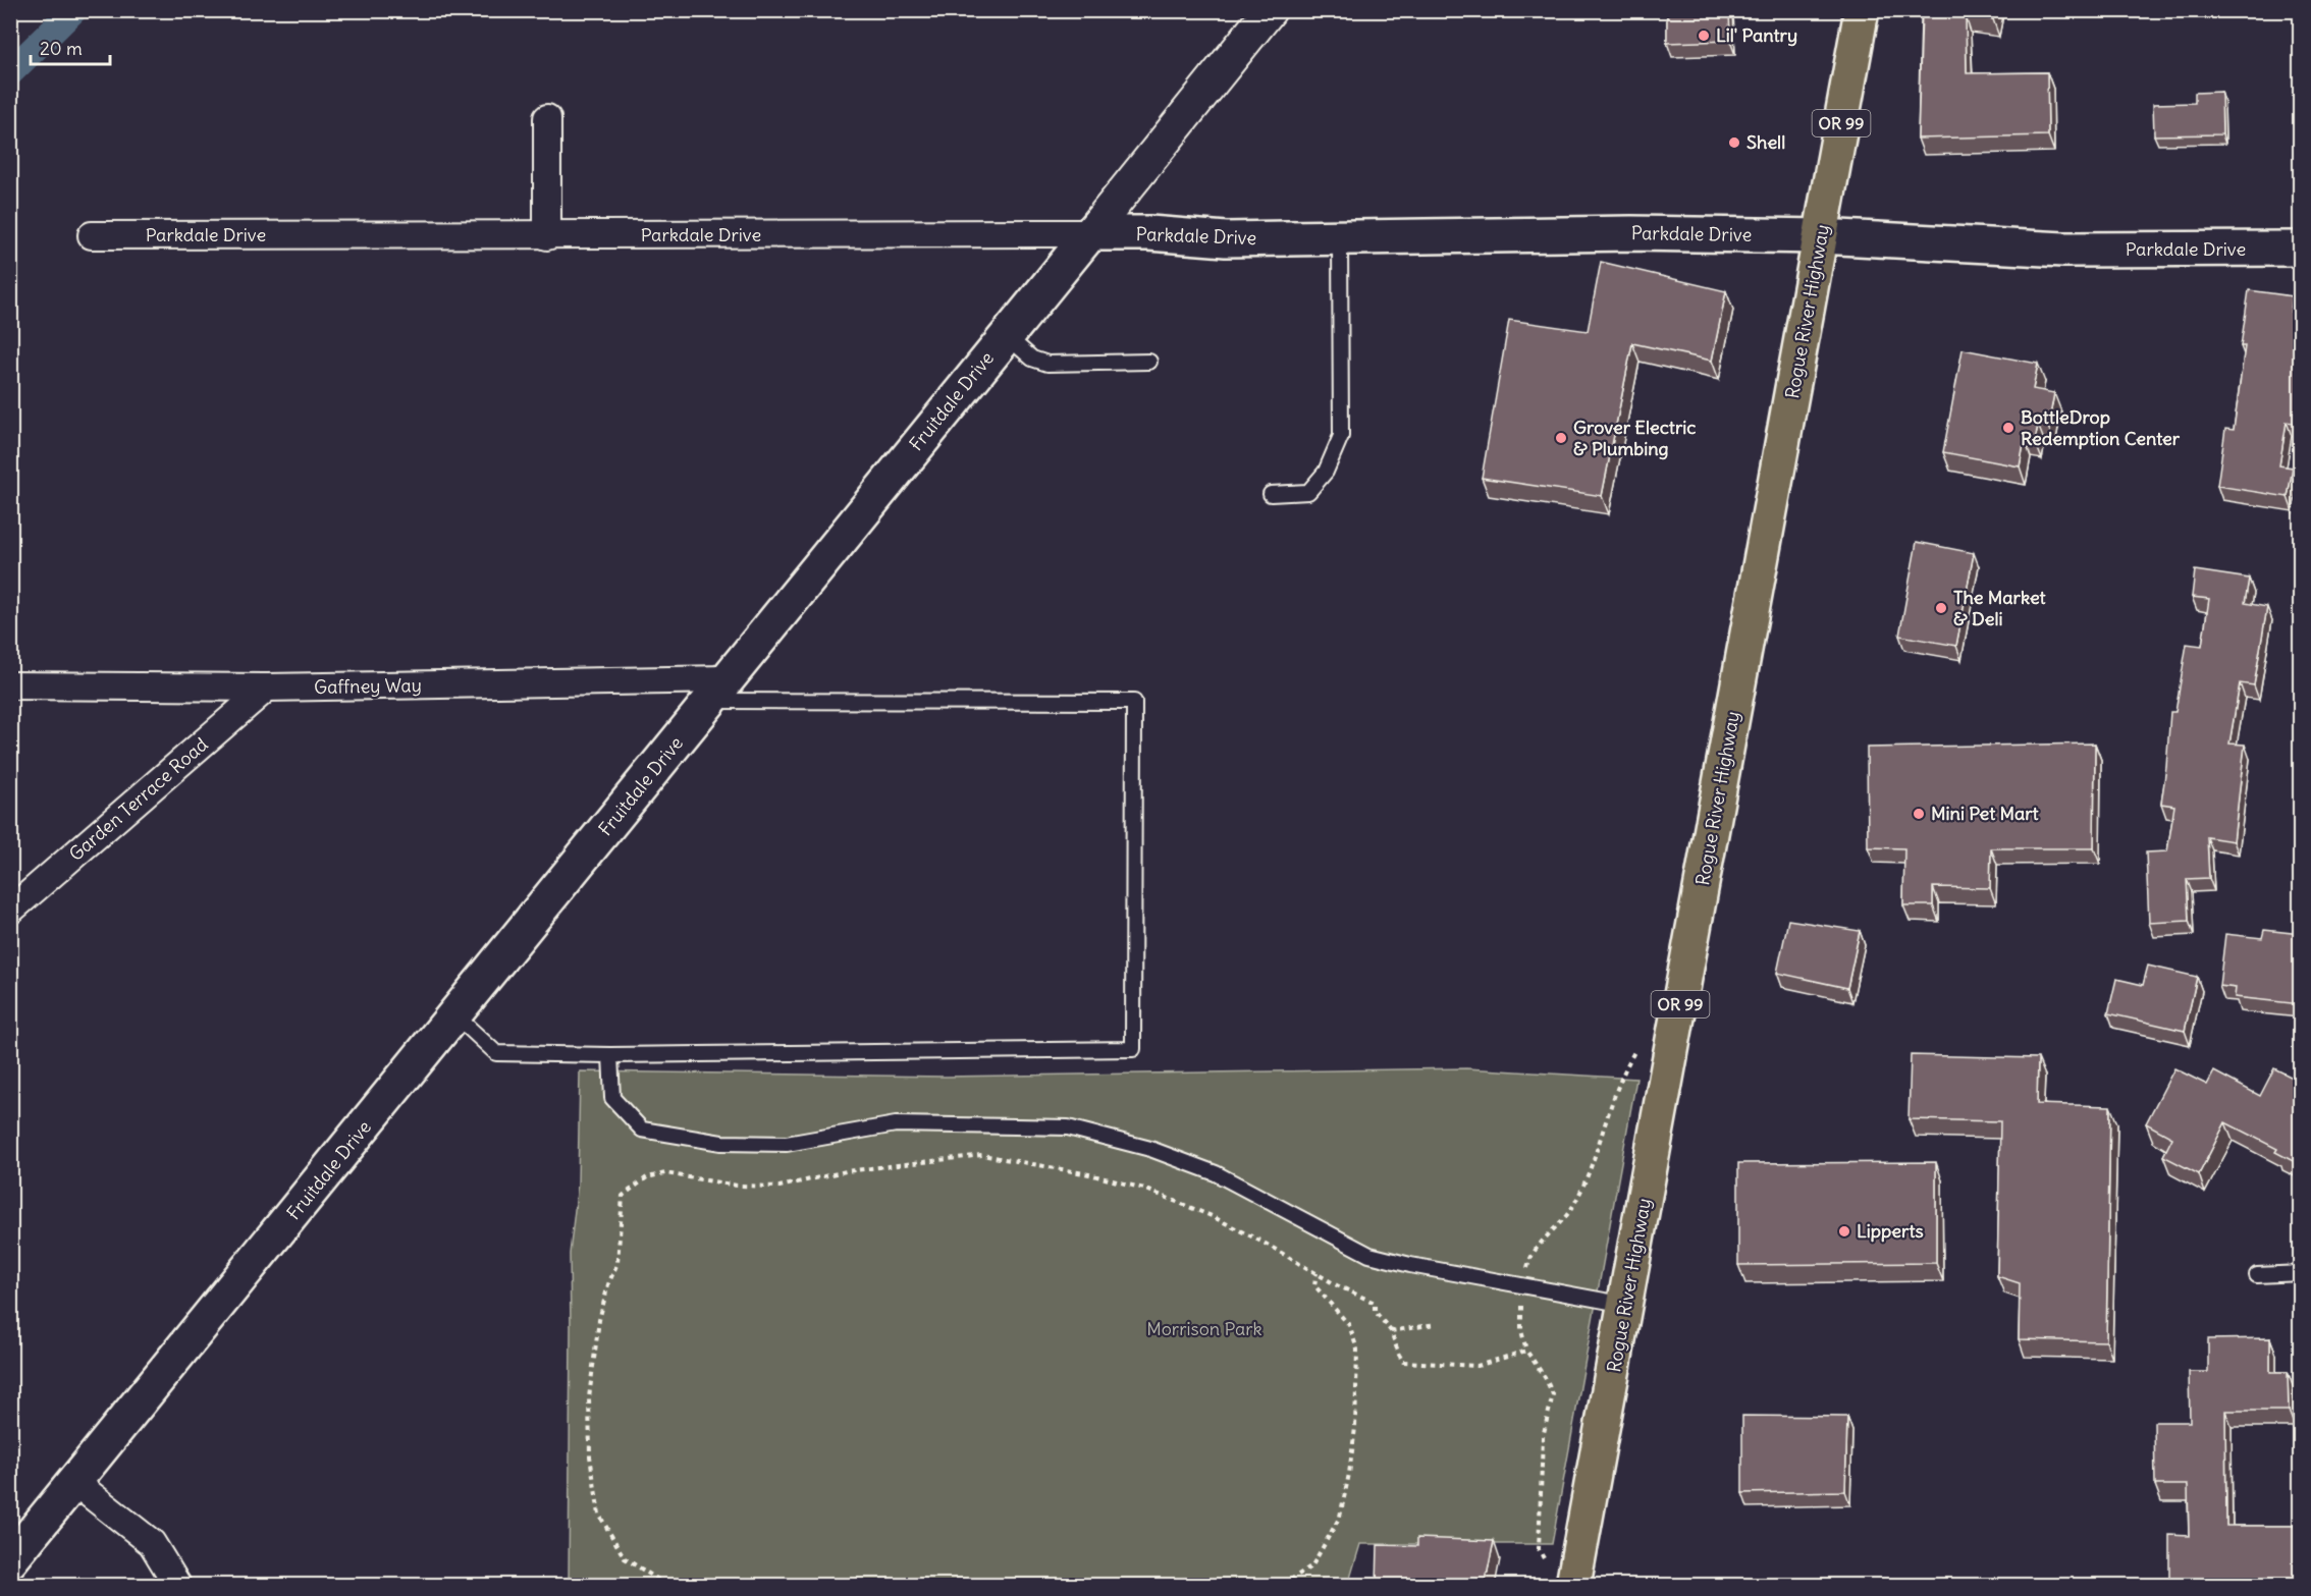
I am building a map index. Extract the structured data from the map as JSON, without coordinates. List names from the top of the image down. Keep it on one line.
{"streets":{"main road":["OR 99","Parkdale Drive","Rogue River Highway","Fruitdale Drive"],"street":["Gaffney Way","Garden Terrace Road"]},"crossings":[["Parkdale Drive","Rogue River Highway"],["Parkdale Drive","Fruitdale Drive"],["Fruitdale Drive","Gaffney Way"],["Gaffney Way","Garden Terrace Road"]],"parks":["Morrison Park"],"places":["Lil' Pantry","Shell","BottleDrop Redemption Center","Grover Electric & Plumbing","The Market & Deli","Mini Pet Mart","Lipperts"],"scale_bar":"20 m"}
